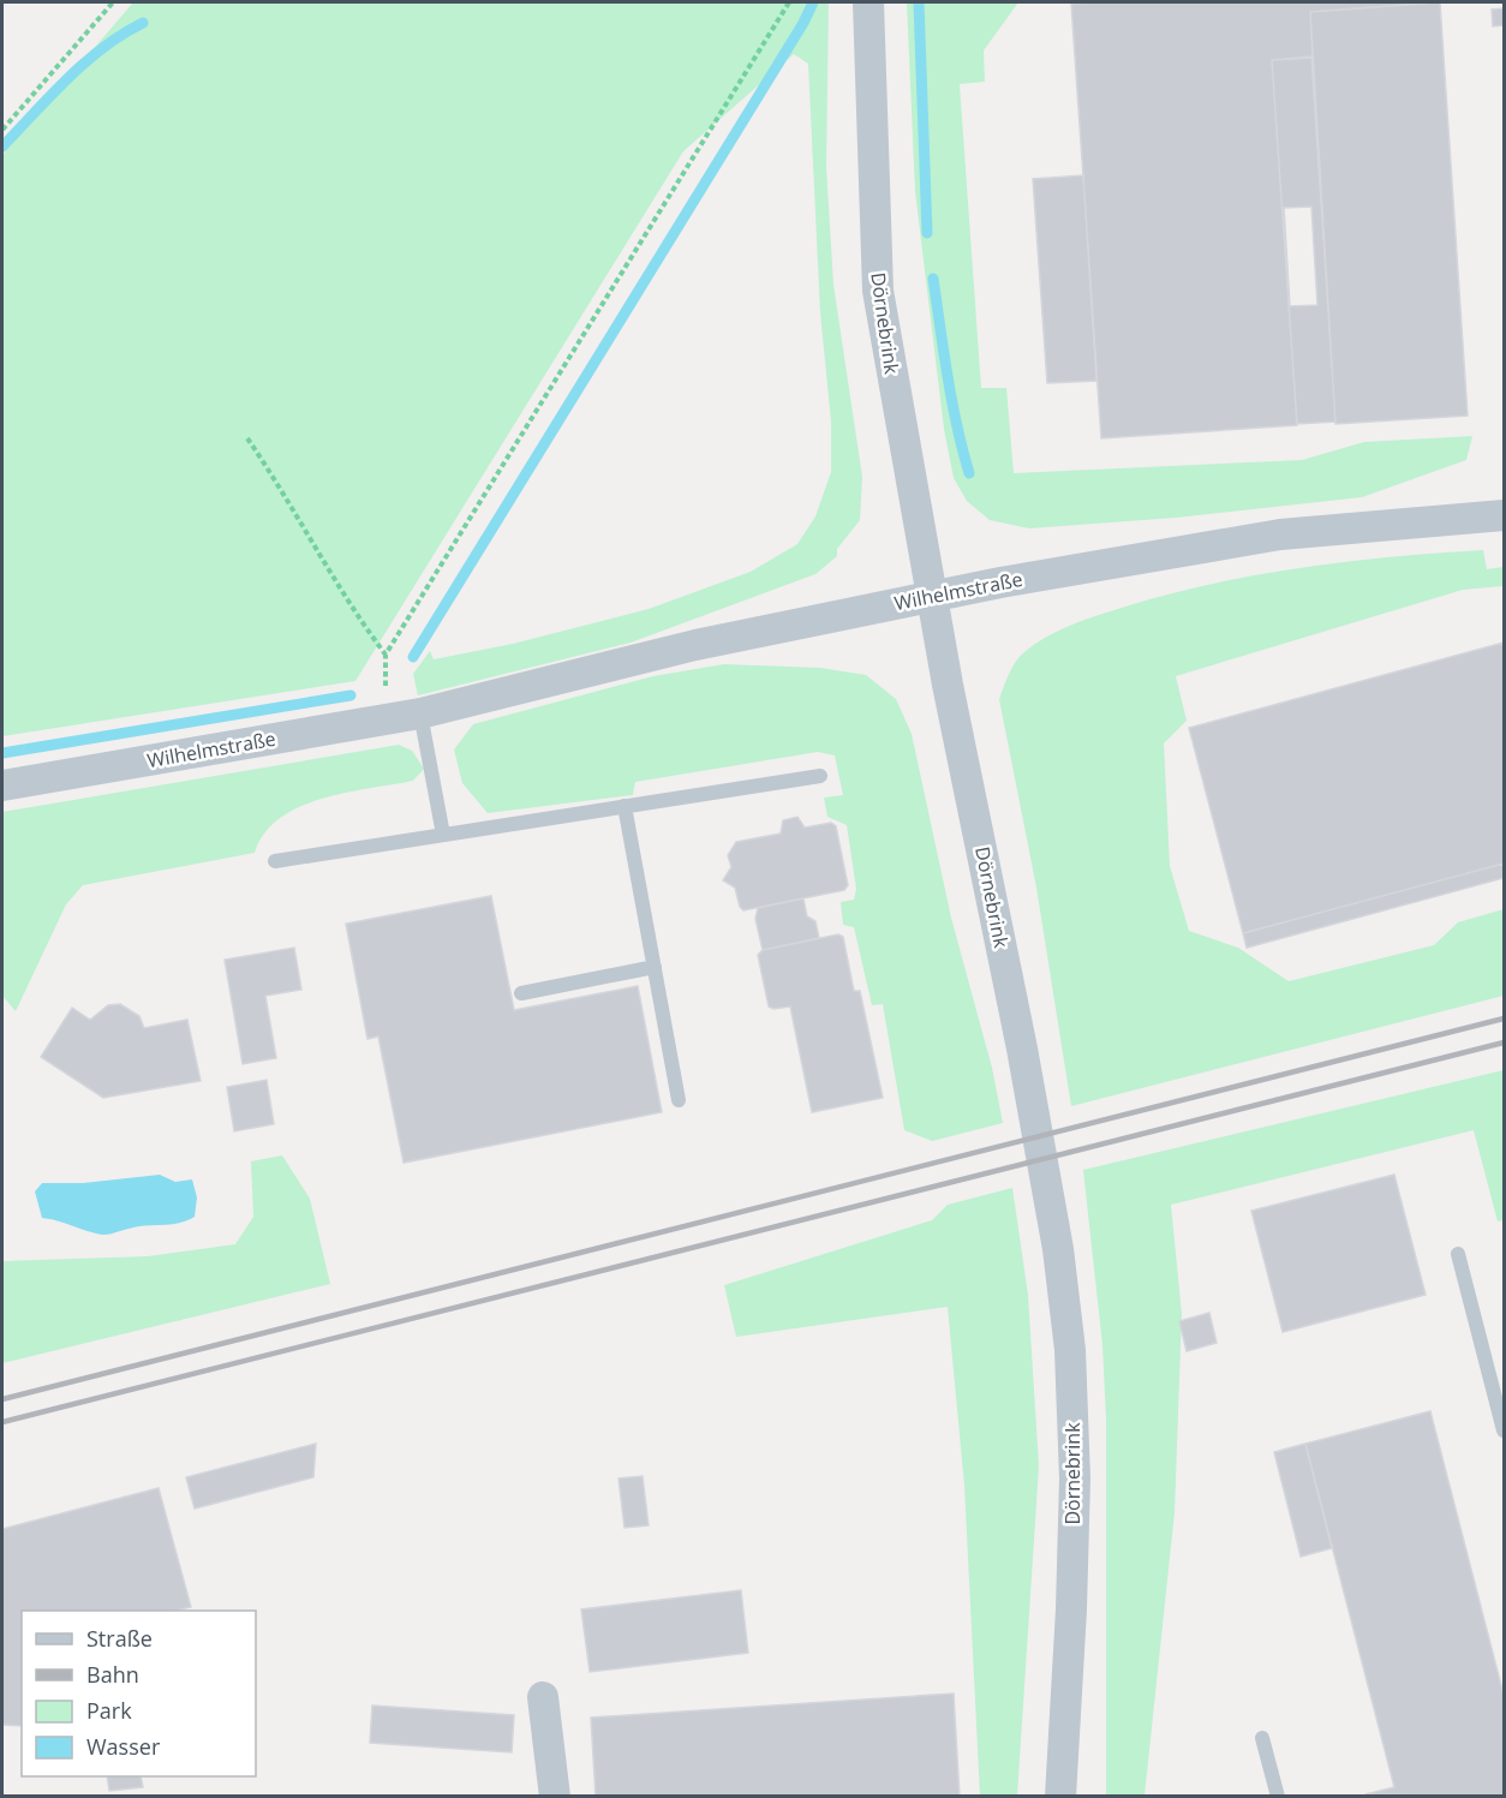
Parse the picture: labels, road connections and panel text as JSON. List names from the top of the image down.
{
  "streets": {
    "street": ["Dörnebrink", "Wilhelmstraße"]
  },
  "crossings": [
    ["Dörnebrink", "Wilhelmstraße"]
  ],
  "legend": [
    "Straße",
    "Bahn",
    "Park",
    "Wasser"
  ]
}
